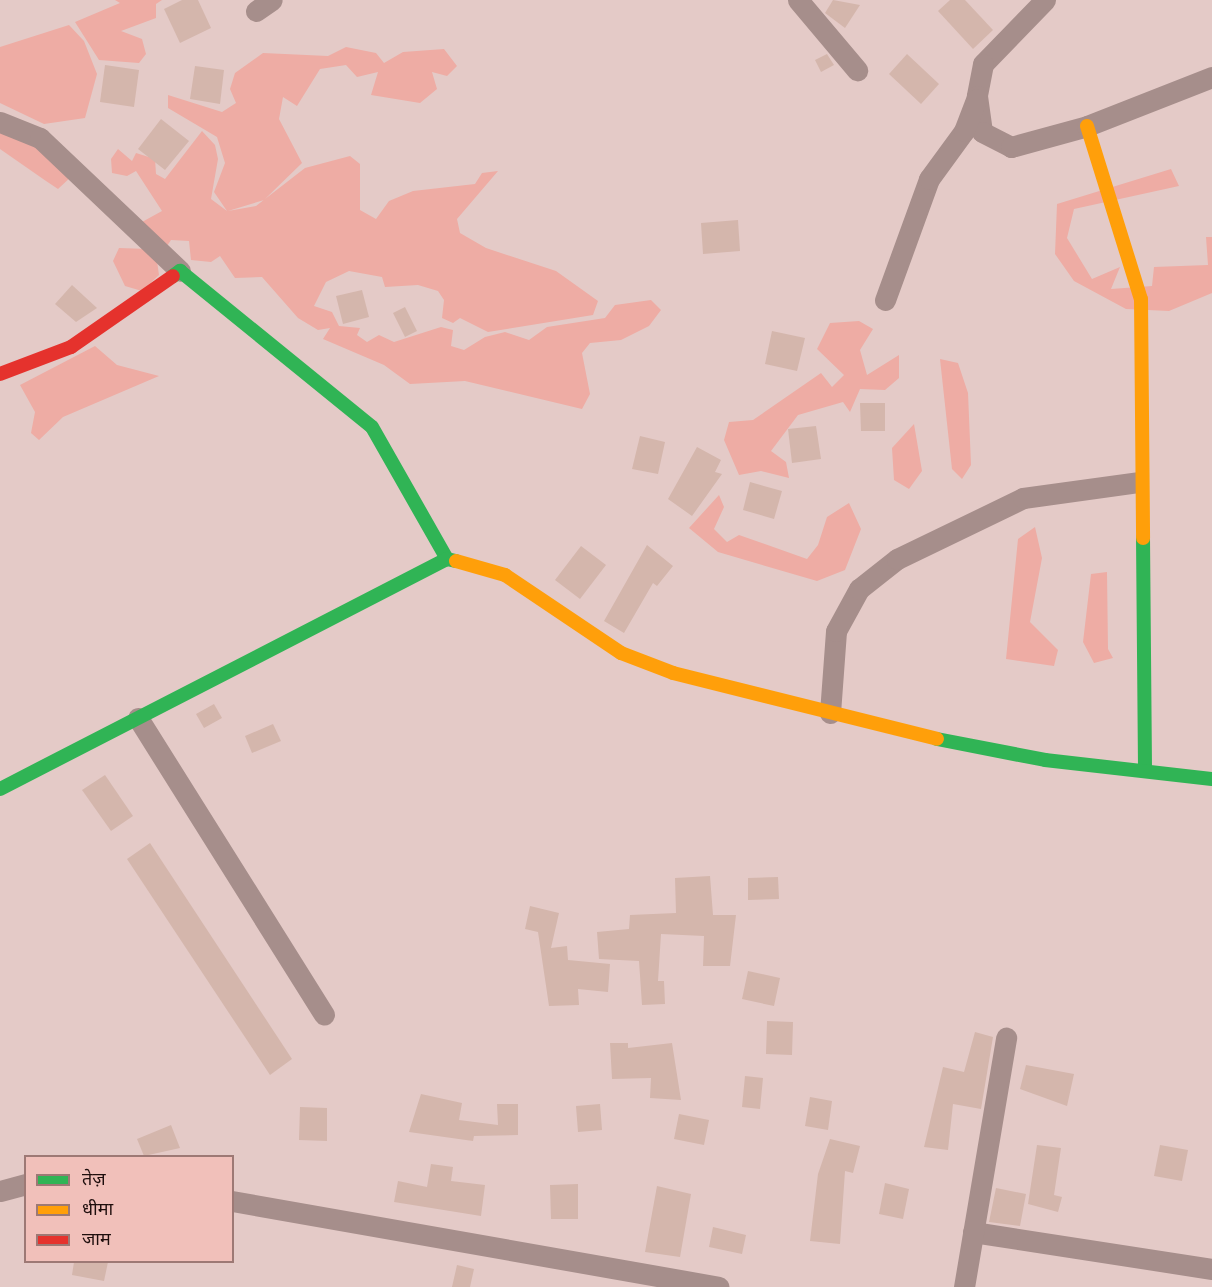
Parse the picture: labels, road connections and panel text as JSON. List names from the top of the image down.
{
  "legend": ["तेज़", "धीमा", "जाम"]
}
